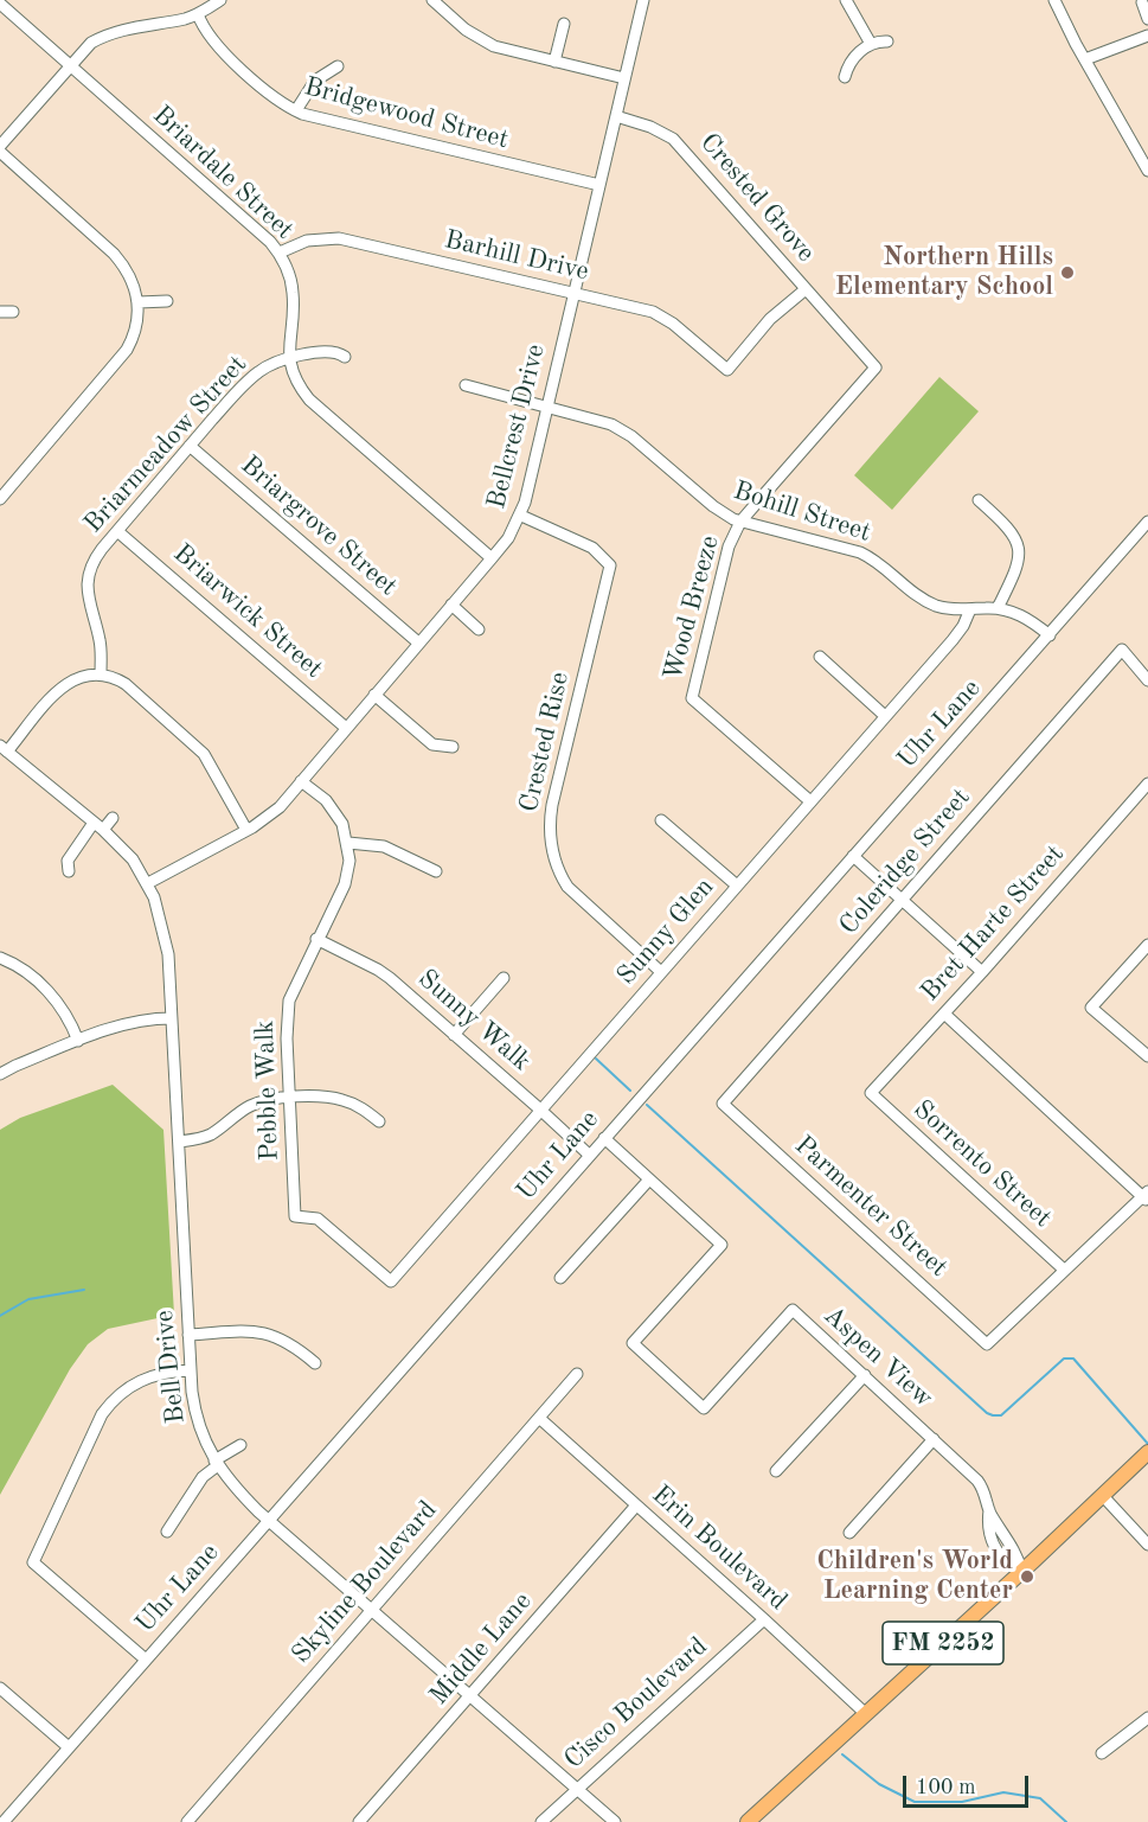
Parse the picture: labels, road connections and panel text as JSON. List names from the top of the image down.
{
  "streets": {
    "main road": ["FM 2252"],
    "street": [
      "Bridgewood Street",
      "Briardale Street",
      "Crested Grove",
      "Barhill Drive",
      "Bellcrest Drive",
      "Briarmeadow Street",
      "Bohill Street",
      "Briargrove Street",
      "Wood Breeze",
      "Briarwick Street",
      "Uhr Lane",
      "Crested Rise",
      "Coleridge Street",
      "Bret Harte Street",
      "Sunny Glen",
      "Sunny Walk",
      "Pebble Walk",
      "Sorrento Street",
      "Parmenter Street",
      "Aspen View",
      "Bell Drive",
      "Erin Boulevard",
      "Skyline Boulevard",
      "Middle Lane",
      "Cisco Boulevard"
    ]
  },
  "crossings": [
    ["Bridgewood Street", "Bellcrest Drive"],
    ["Briardale Street", "Barhill Drive"],
    ["Briardale Street", "Bellcrest Drive"],
    ["Briardale Street", "Briarmeadow Street"],
    ["Crested Grove", "Barhill Drive"],
    ["Crested Grove", "Bellcrest Drive"],
    ["Crested Grove", "Wood Breeze"],
    ["Barhill Drive", "Bellcrest Drive"],
    ["Bellcrest Drive", "Bohill Street"],
    ["Bellcrest Drive", "Briargrove Street"],
    ["Bellcrest Drive", "Briarwick Street"],
    ["Bellcrest Drive", "Crested Rise"],
    ["Bellcrest Drive", "Pebble Walk"],
    ["Bellcrest Drive", "Bell Drive"],
    ["Briarmeadow Street", "Briargrove Street"],
    ["Briarmeadow Street", "Briarwick Street"],
    ["Bohill Street", "Wood Breeze"],
    ["Bohill Street", "Uhr Lane"],
    ["Bohill Street", "Sunny Glen"],
    ["Wood Breeze", "Sunny Glen"],
    ["Uhr Lane", "Sunny Walk"],
    ["Uhr Lane", "Aspen View"],
    ["Uhr Lane", "Bell Drive"],
    ["Crested Rise", "Sunny Glen"],
    ["Coleridge Street", "Parmenter Street"],
    ["Bret Harte Street", "Sorrento Street"],
    ["Sunny Glen", "Sunny Walk"],
    ["Sunny Glen", "Pebble Walk"],
    ["Sunny Walk", "Pebble Walk"],
    ["Sorrento Street", "Parmenter Street"],
    ["Aspen View", "FM 2252"],
    ["Bell Drive", "Skyline Boulevard"],
    ["Bell Drive", "Middle Lane"],
    ["Bell Drive", "Cisco Boulevard"],
    ["Erin Boulevard", "Skyline Boulevard"],
    ["Erin Boulevard", "FM 2252"],
    ["Erin Boulevard", "Middle Lane"],
    ["Erin Boulevard", "Cisco Boulevard"]
  ],
  "places": ["Northern Hills Elementary School", "Children's World Learning Center"],
  "scale_bar": "100 m"
}
